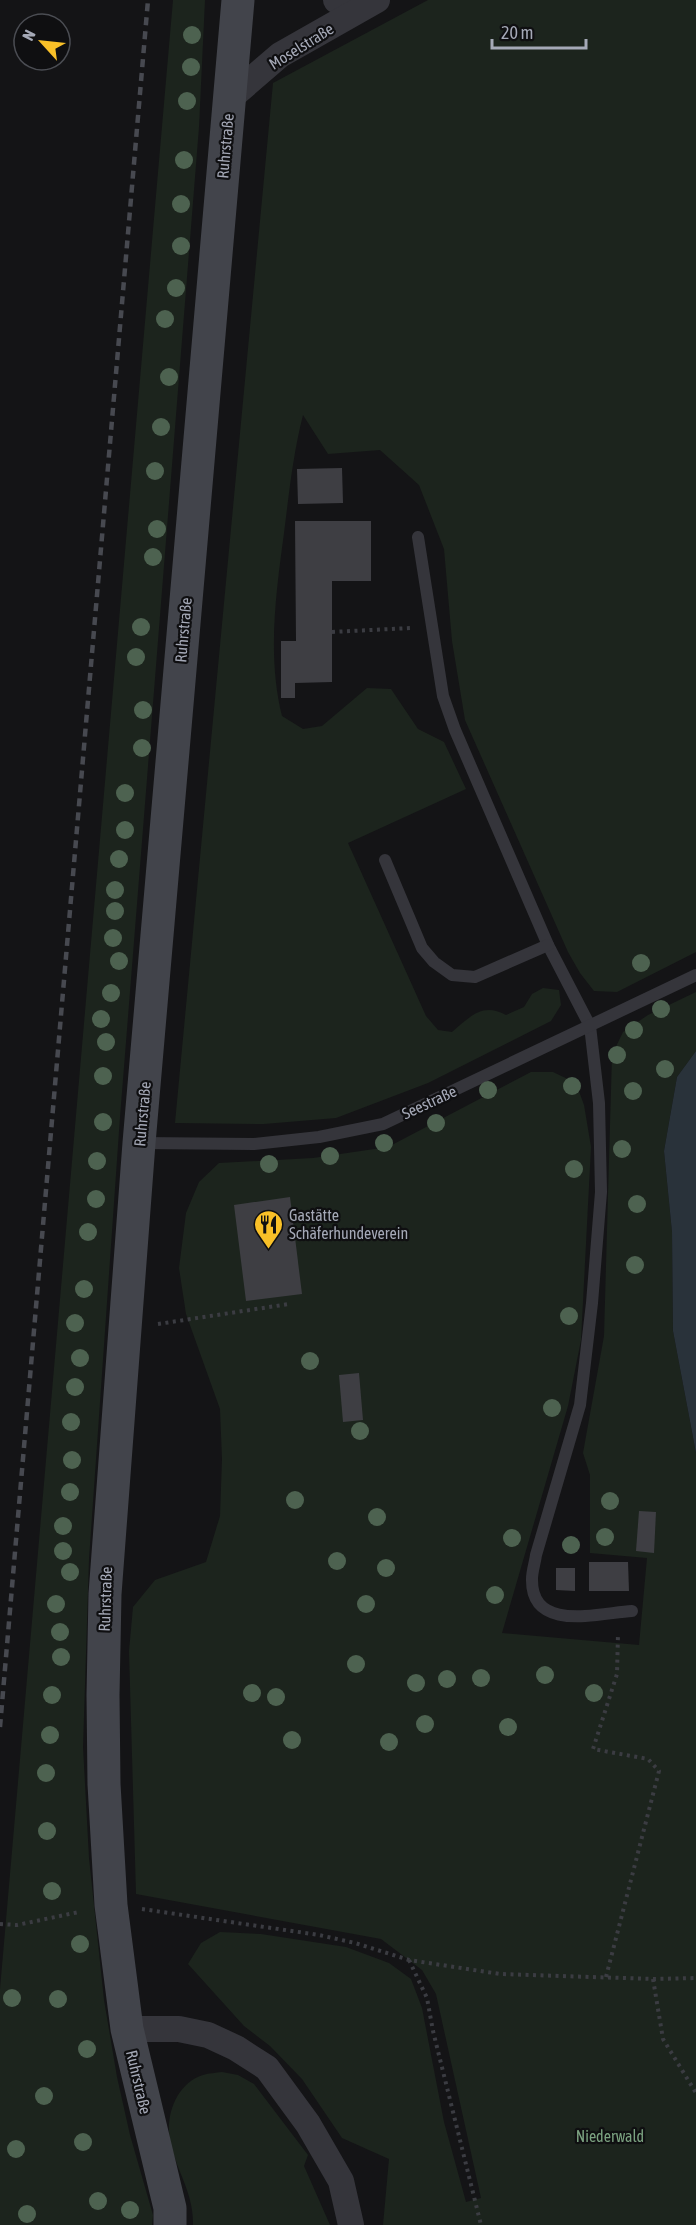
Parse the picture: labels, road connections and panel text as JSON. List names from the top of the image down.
{
  "streets": {
    "street": ["Moselstraße", "Ruhrstraße"],
    "lane": ["Seestraße"]
  },
  "crossings": [
    ["Moselstraße", "Ruhrstraße"],
    ["Ruhrstraße", "Seestraße"]
  ],
  "parks": ["Niederwald"],
  "places": {
    "restaurant": ["Gastätte Schäferhundeverein"]
  },
  "scale_bar": "20 m",
  "north": "top left"
}
